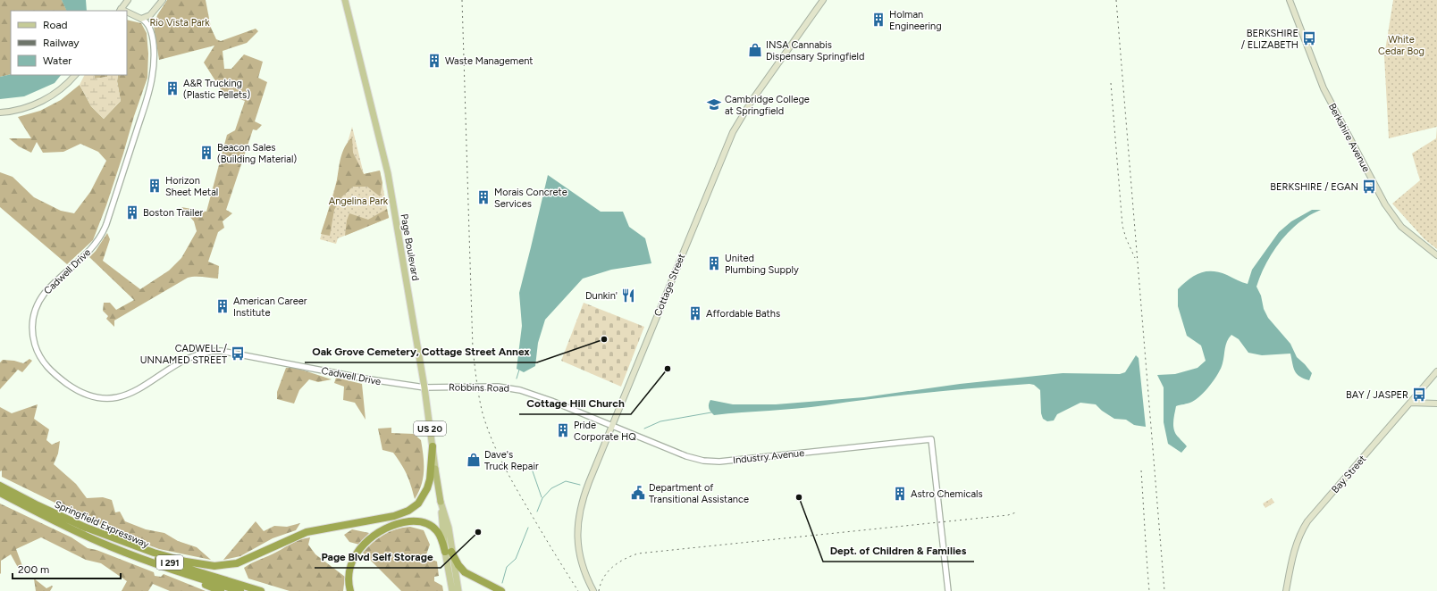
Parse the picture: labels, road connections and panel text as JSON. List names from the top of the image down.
{
  "streets": {
    "highway": [
      "Page Boulevard",
      "US 20",
      "Springfield Expressway",
      "I 291"
    ],
    "main road": ["Berkshire Avenue", "Cottage Street", "Bay Street"],
    "street": ["Cadwell Drive", "Robbins Road", "Industry Avenue"]
  },
  "crossings": [
    ["Page Boulevard", "Cadwell Drive"],
    ["Page Boulevard", "Robbins Road"],
    ["Page Boulevard", "US 20"],
    ["Cadwell Drive", "Robbins Road"],
    ["Cottage Street", "Robbins Road"],
    ["Cottage Street", "Industry Avenue"],
    ["Robbins Road", "Industry Avenue"]
  ],
  "parks": ["Rio Vista Park", "White Cedar Bog", "Angelina Park"],
  "places": {
    "building": [
      "Holman Engineering",
      "Waste Management",
      "A&R Trucking (Plastic Pellets)",
      "Beacon Sales (Building Material)",
      "Horizon Sheet Metal",
      "Morais Concrete Services",
      "Boston Trailer",
      "United Plumbing Supply",
      "American Career Institute",
      "Affordable Baths",
      "Pride Corporate HQ",
      "Astro Chemicals"
    ],
    "bus stop": [
      "BERKSHIRE / ELIZABETH",
      "BERKSHIRE / EGAN",
      "CADWELL / UNNAMED STREET",
      "BAY / JASPER"
    ],
    "shop": ["INSA Cannabis Dispensary Springfield", "Dave's Truck Repair"],
    "school or university": ["Cambridge College at Springfield"],
    "restaurant": ["Dunkin'"],
    "other": [
      "Oak Grove Cemetery, Cottage Street Annex",
      "Cottage Hill Church",
      "Dept. of Children & Families",
      "Page Blvd Self Storage"
    ],
    "public building": ["Department of Transitional Assistance"]
  },
  "legend": ["Road", "Railway", "Water"],
  "scale_bar": "200 m"
}
